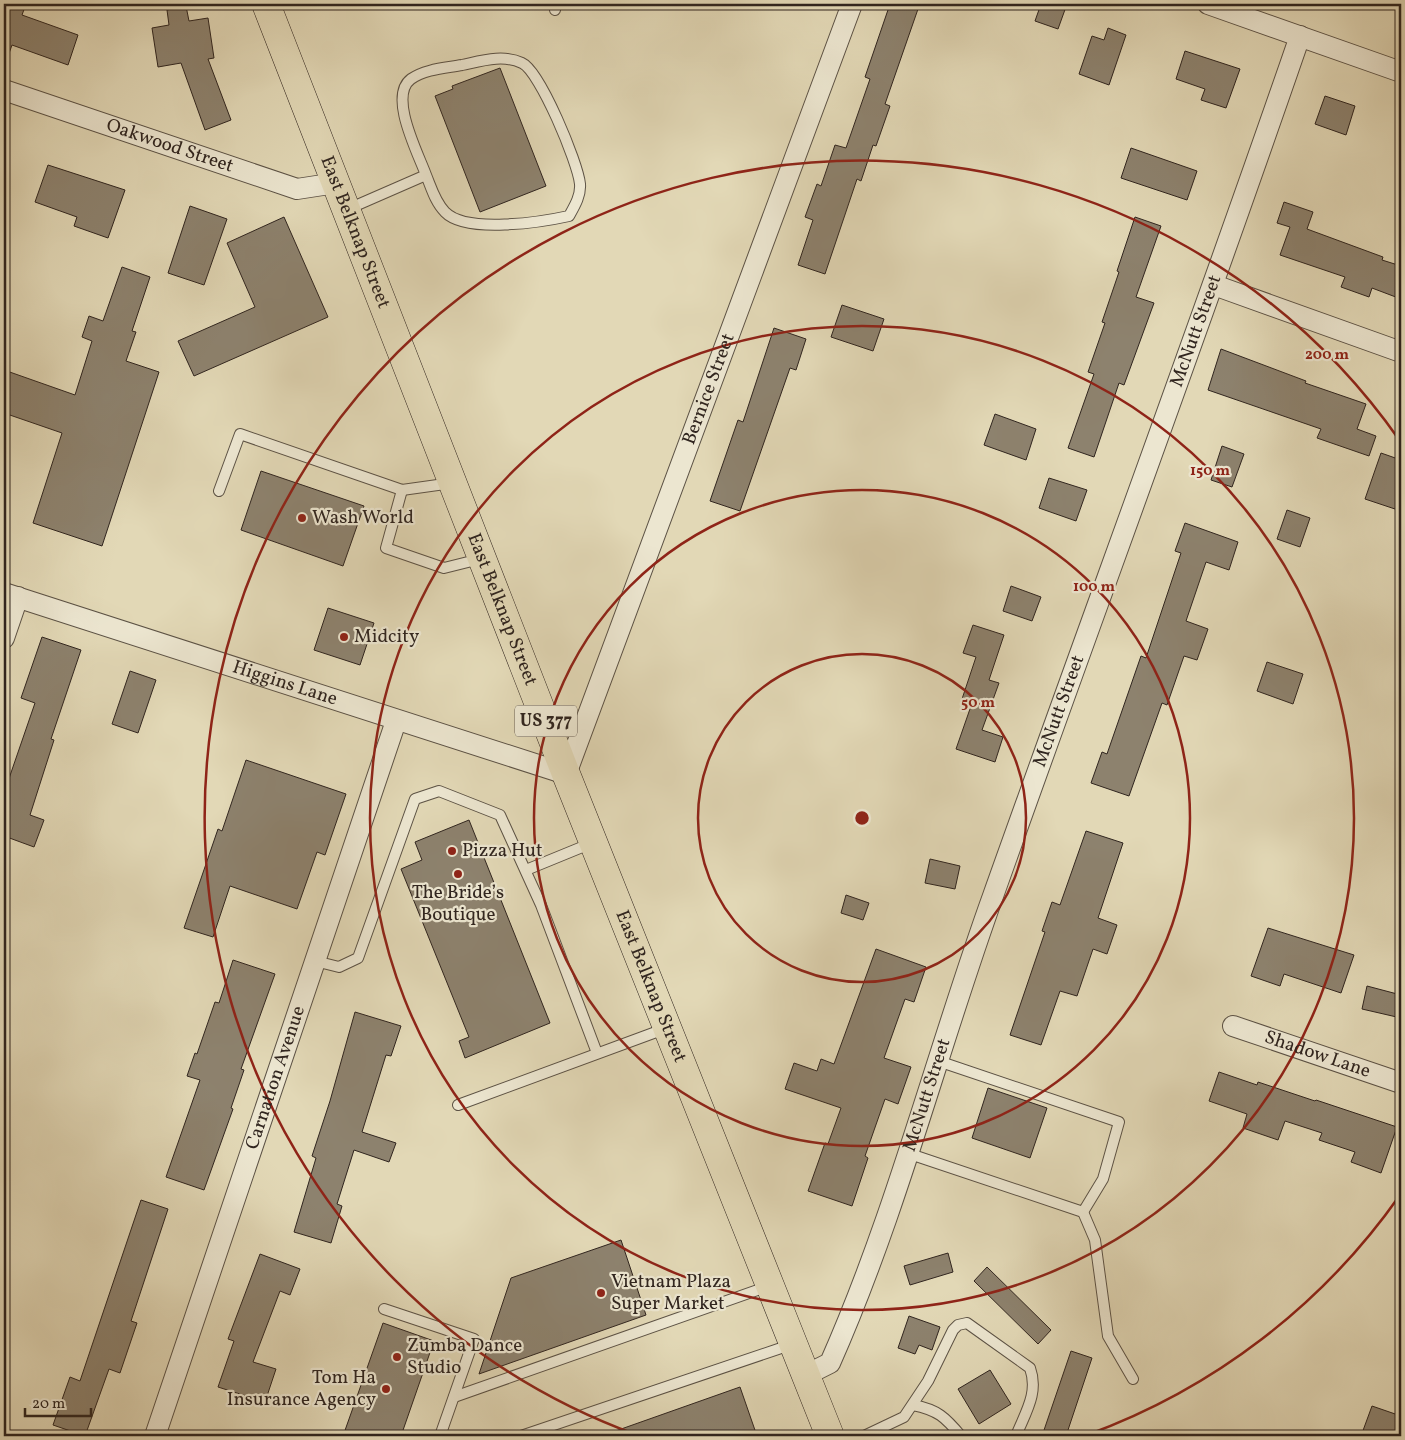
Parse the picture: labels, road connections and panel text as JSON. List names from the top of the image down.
{
  "streets": {
    "main road": ["East Belknap Street", "US 377"],
    "street": [
      "Oakwood Street",
      "McNutt Street",
      "Bernice Street",
      "Higgins Lane",
      "Shadow Lane",
      "Carnation Avenue"
    ]
  },
  "crossings": [
    ["Oakwood Street", "East Belknap Street"],
    ["East Belknap Street", "McNutt Street"],
    ["East Belknap Street", "Bernice Street"],
    ["East Belknap Street", "Higgins Lane"],
    ["Bernice Street", "Higgins Lane"],
    ["Higgins Lane", "Carnation Avenue"]
  ],
  "places": [
    "Wash World",
    "Midcity",
    "Pizza Hut",
    "The Bride’s Boutique",
    "Vietnam Plaza Super Market",
    "Zumba Dance Studio",
    "Tom Ha Insurance Agency"
  ],
  "scale_bar": "20 m",
  "rings": [
    "200 m",
    "150 m",
    "100 m",
    "50 m"
  ]
}
